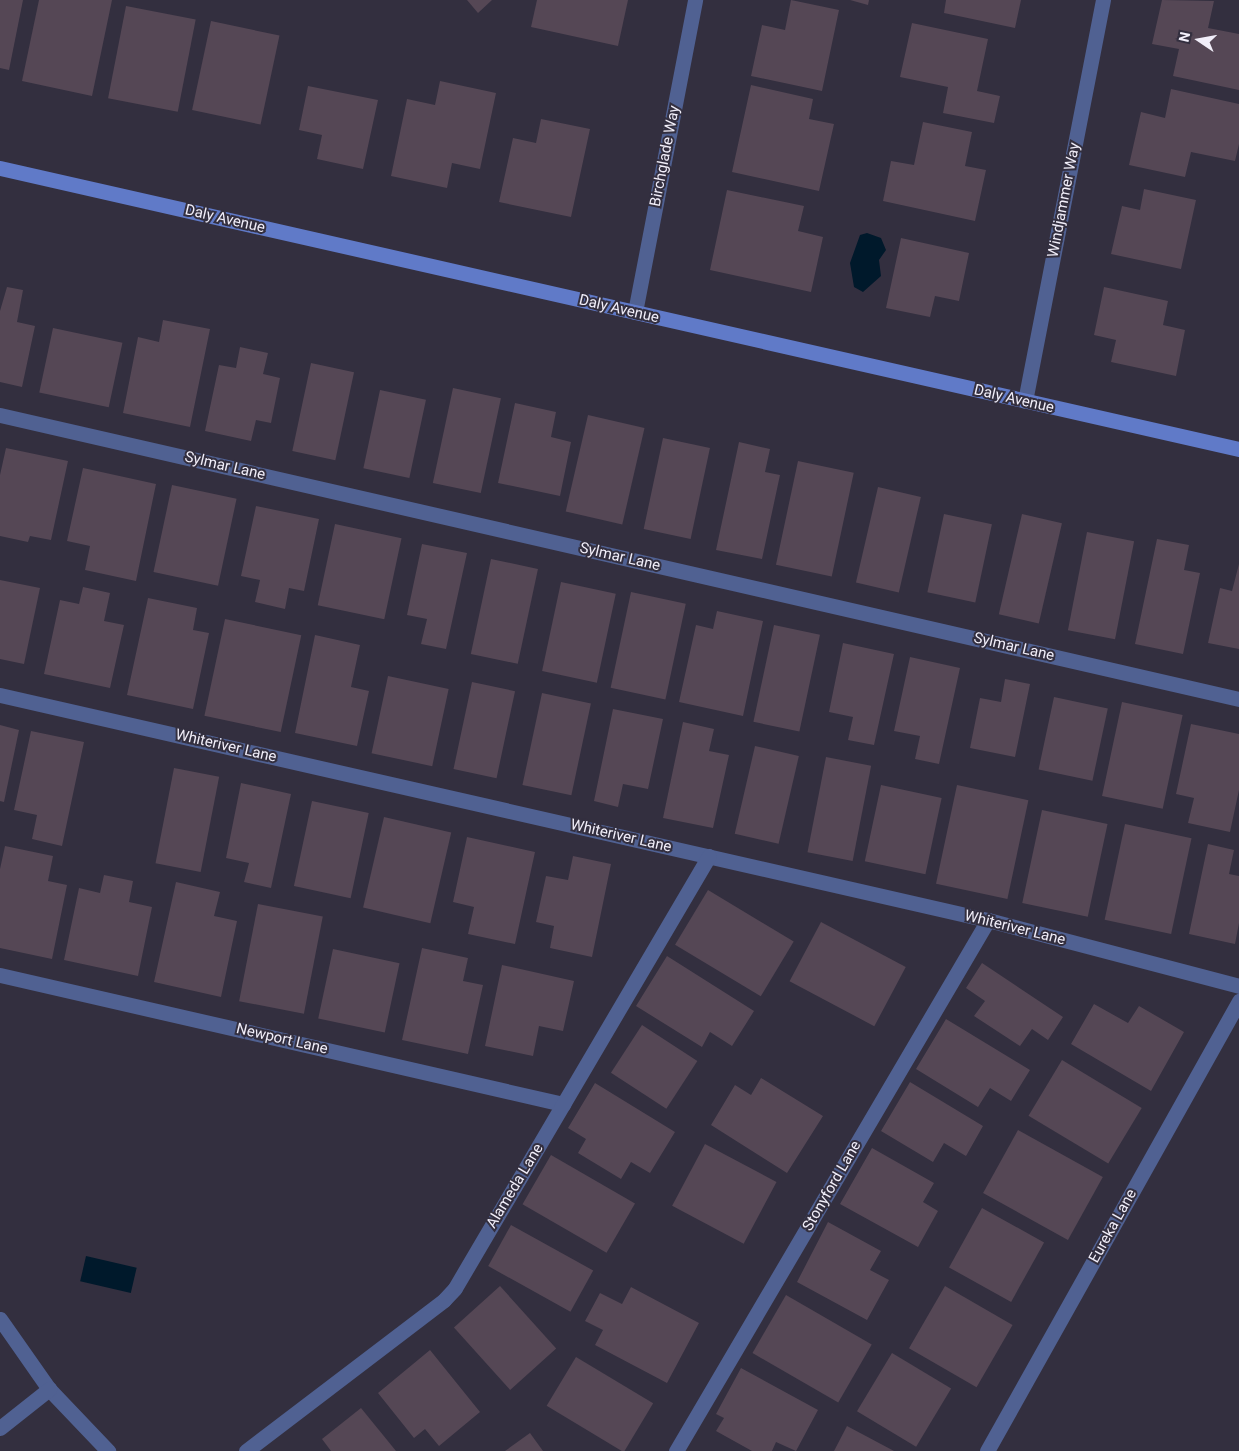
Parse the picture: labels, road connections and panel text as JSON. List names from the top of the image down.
{
  "streets": {
    "street": [
      "Birchglade Way",
      "Windjammer Way",
      "Daly Avenue",
      "Sylmar Lane",
      "Whiteriver Lane",
      "Newport Lane",
      "Alameda Lane",
      "Stonyford Lane",
      "Eureka Lane"
    ]
  },
  "crossings": [
    ["Birchglade Way", "Daly Avenue"],
    ["Windjammer Way", "Daly Avenue"],
    ["Whiteriver Lane", "Alameda Lane"],
    ["Whiteriver Lane", "Stonyford Lane"],
    ["Newport Lane", "Alameda Lane"]
  ],
  "north": "left"
}
